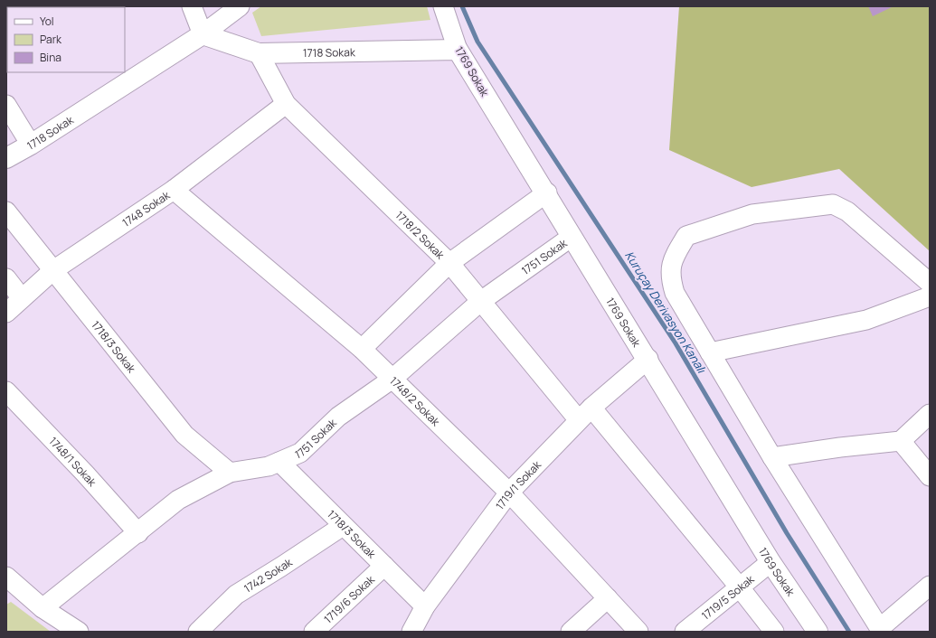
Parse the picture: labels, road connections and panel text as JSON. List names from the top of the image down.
{
  "streets": {
    "main road": ["1718 Sokak", "1769 Sokak"],
    "street": [
      "1748 Sokak",
      "1718/2 Sokak",
      "1751 Sokak",
      "1718/3 Sokak",
      "1748/2 Sokak",
      "1748/1 Sokak",
      "1719/1 Sokak",
      "1742 Sokak",
      "1719/5 Sokak",
      "1719/6 Sokak"
    ]
  },
  "crossings": [
    ["1718 Sokak", "1769 Sokak"],
    ["1718 Sokak", "1718/2 Sokak"],
    ["1769 Sokak", "1751 Sokak"],
    ["1769 Sokak", "1719/1 Sokak"],
    ["1769 Sokak", "1719/5 Sokak"],
    ["1748 Sokak", "1718/2 Sokak"],
    ["1748 Sokak", "1718/3 Sokak"],
    ["1748 Sokak", "1748/2 Sokak"],
    ["1718/2 Sokak", "1751 Sokak"],
    ["1718/2 Sokak", "1719/1 Sokak"],
    ["1718/2 Sokak", "1719/5 Sokak"],
    ["1751 Sokak", "1718/3 Sokak"],
    ["1751 Sokak", "1748/2 Sokak"],
    ["1751 Sokak", "1748/1 Sokak"],
    ["1718/3 Sokak", "1719/1 Sokak"],
    ["1718/3 Sokak", "1742 Sokak"],
    ["1718/3 Sokak", "1719/6 Sokak"],
    ["1748/2 Sokak", "1719/1 Sokak"]
  ],
  "water": ["Kuruçay Derivasyon Kanalı"],
  "legend": ["Yol", "Park", "Bina"]
}
